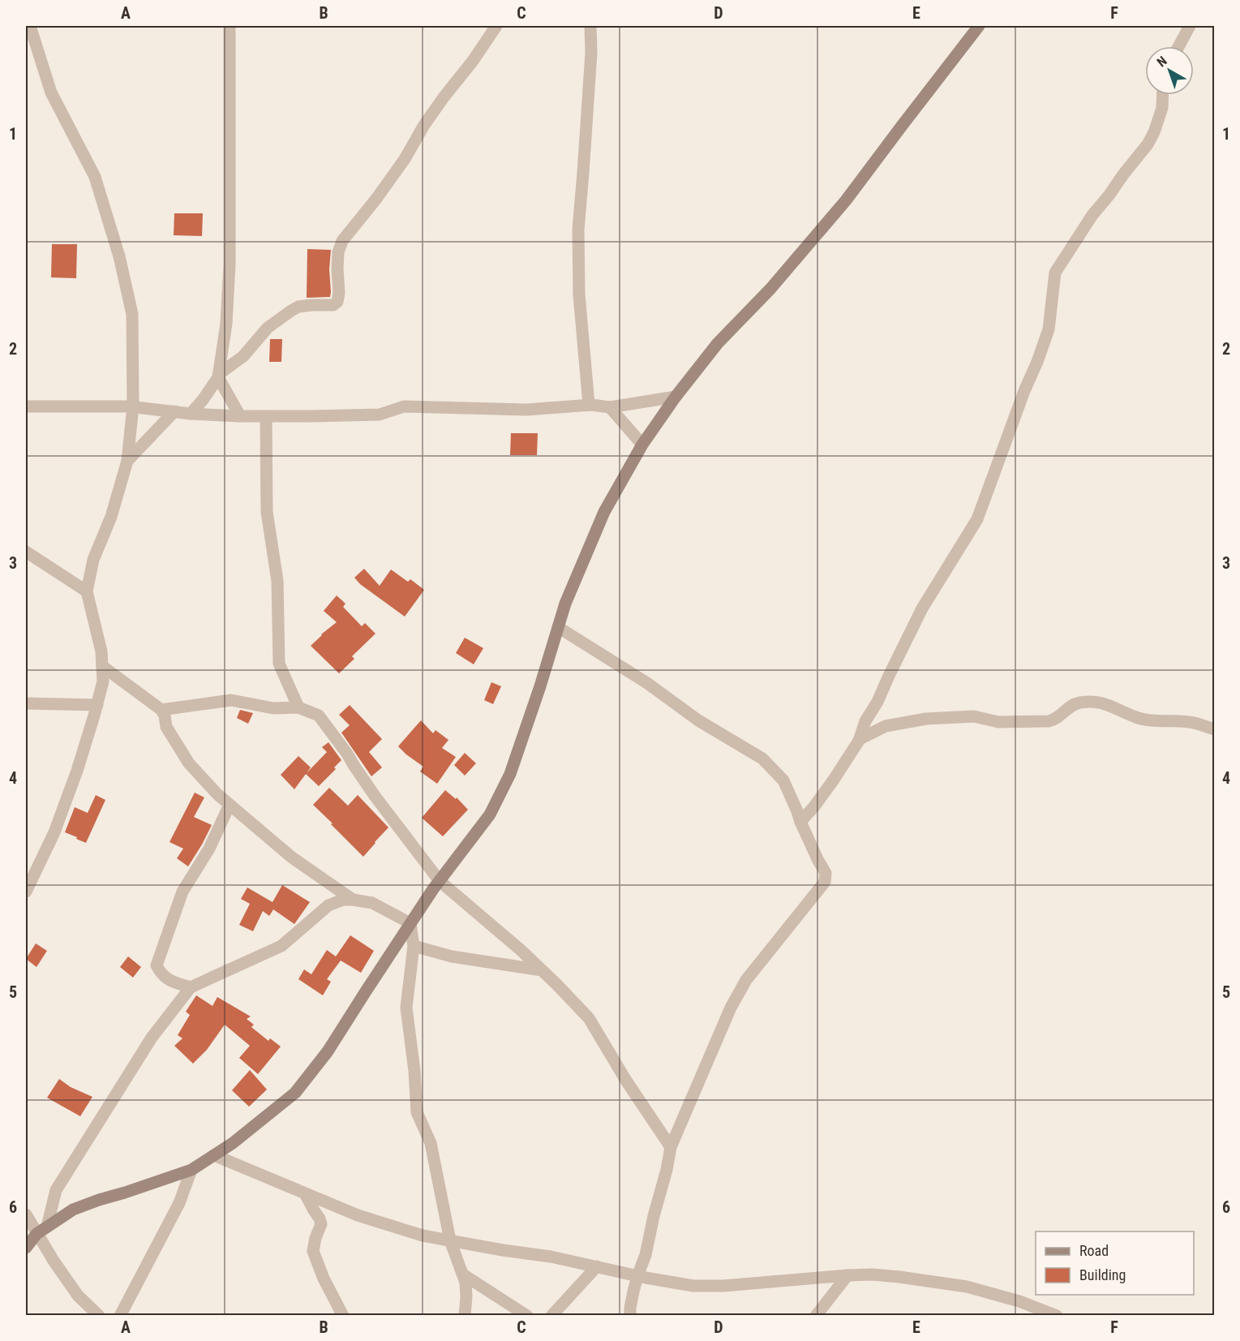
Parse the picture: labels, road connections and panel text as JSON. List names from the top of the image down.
{
  "legend": ["Road", "Building"],
  "north": "top left",
  "grid": {
    "columns": [
      "A",
      "B",
      "C",
      "D",
      "E",
      "F"
    ],
    "rows": [
      "1",
      "2",
      "3",
      "4",
      "5",
      "6"
    ]
  }
}
